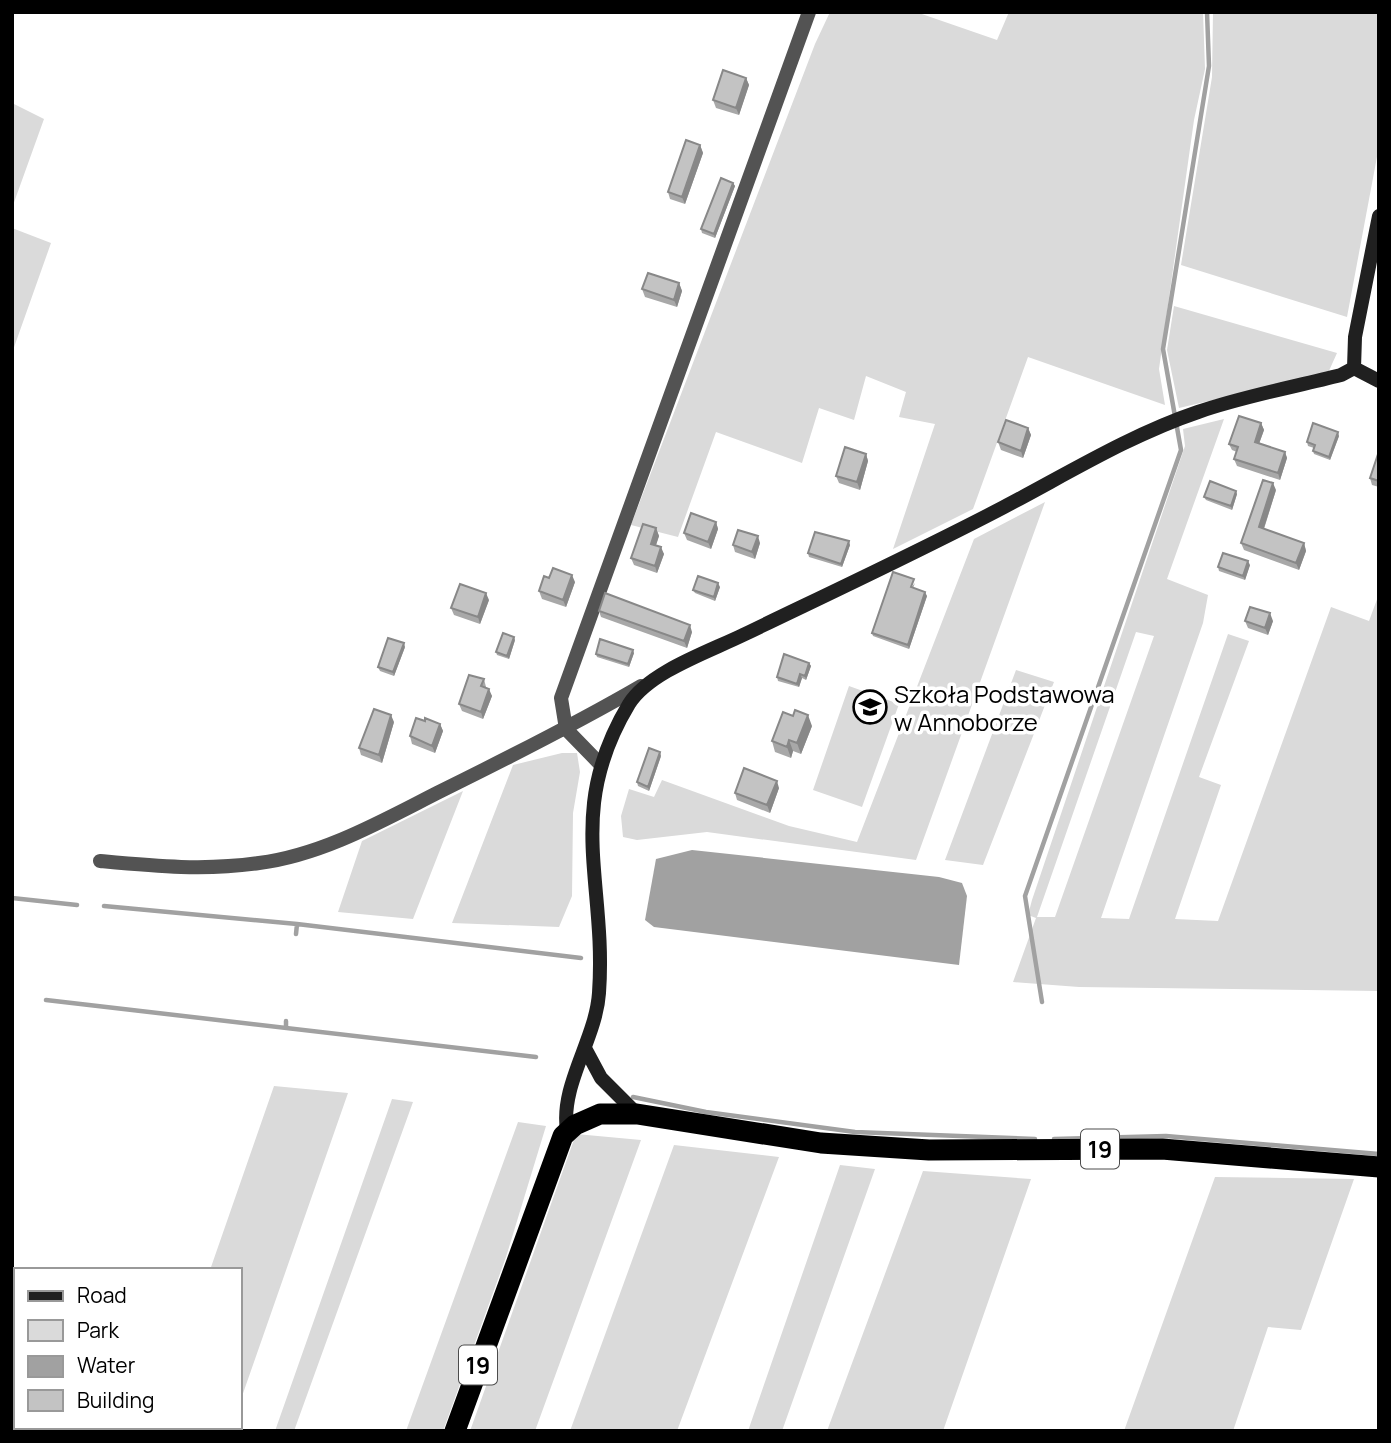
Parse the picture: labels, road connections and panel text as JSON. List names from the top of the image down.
{
  "streets": {
    "highway": ["19"]
  },
  "places": {
    "school or university": ["Szkoła Podstawowa w Annoborze"]
  },
  "legend": [
    "Road",
    "Park",
    "Water",
    "Building"
  ]
}
